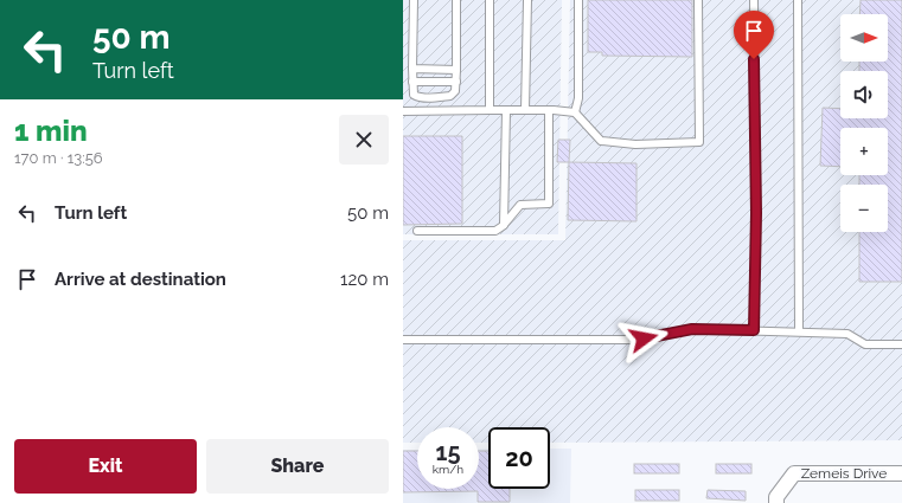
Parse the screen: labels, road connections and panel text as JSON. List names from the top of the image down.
{
  "streets": {
    "street": ["Zemeis Drive"]
  },
  "north": "right",
  "page": {
    "turn": ["50 m", "Turn left"],
    "map_buttons": ["+", "−"],
    "heading": ["1 min", "170 m · 13:56"],
    "list": [
      {
        "name": "Turn left",
        "value": "50 m"
      },
      {
        "name": "Arrive at destination",
        "value": "120 m"
      }
    ],
    "speed": "15 km/h",
    "limit": "20",
    "buttons": ["Exit", "Share"]
  }
}
